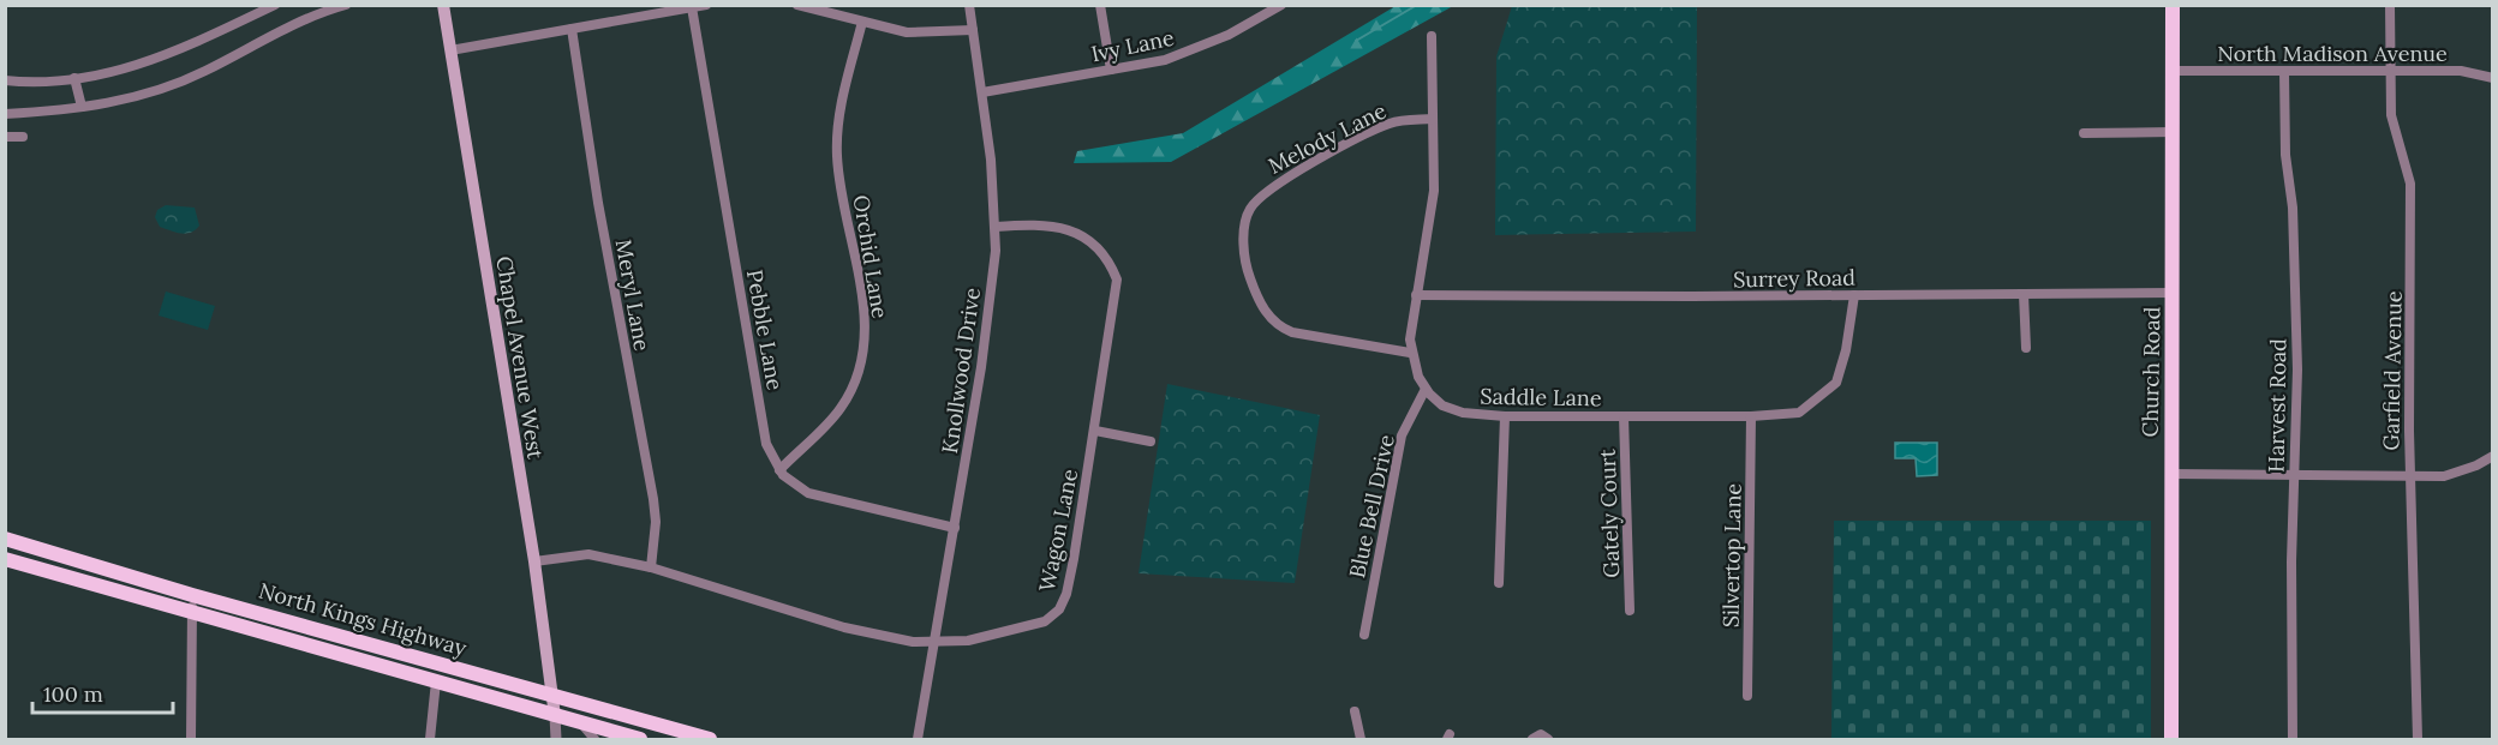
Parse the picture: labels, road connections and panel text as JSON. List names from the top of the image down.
{
  "streets": {
    "main road": ["Chapel Avenue West", "Church Road", "North Kings Highway"],
    "street": [
      "Ivy Lane",
      "North Madison Avenue",
      "Melody Lane",
      "Orchid Lane",
      "Surrey Road",
      "Meryl Lane",
      "Pebble Lane",
      "Knollwood Drive",
      "Garfield Avenue",
      "Saddle Lane",
      "Harvest Road",
      "Blue Bell Drive",
      "Gately Court",
      "Wagon Lane",
      "Silvertop Lane"
    ]
  },
  "crossings": [
    ["Ivy Lane", "Knollwood Drive"],
    ["North Madison Avenue", "Garfield Avenue"],
    ["North Madison Avenue", "Church Road"],
    ["North Madison Avenue", "Harvest Road"],
    ["Orchid Lane", "Pebble Lane"],
    ["Surrey Road", "Church Road"],
    ["Surrey Road", "Saddle Lane"],
    ["Meryl Lane", "Wagon Lane"],
    ["Pebble Lane", "Knollwood Drive"],
    ["Chapel Avenue West", "Wagon Lane"],
    ["Chapel Avenue West", "North Kings Highway"],
    ["Knollwood Drive", "Wagon Lane"],
    ["Saddle Lane", "Blue Bell Drive"],
    ["Saddle Lane", "Gately Court"],
    ["Saddle Lane", "Silvertop Lane"]
  ],
  "scale_bar": "100 m"
}
